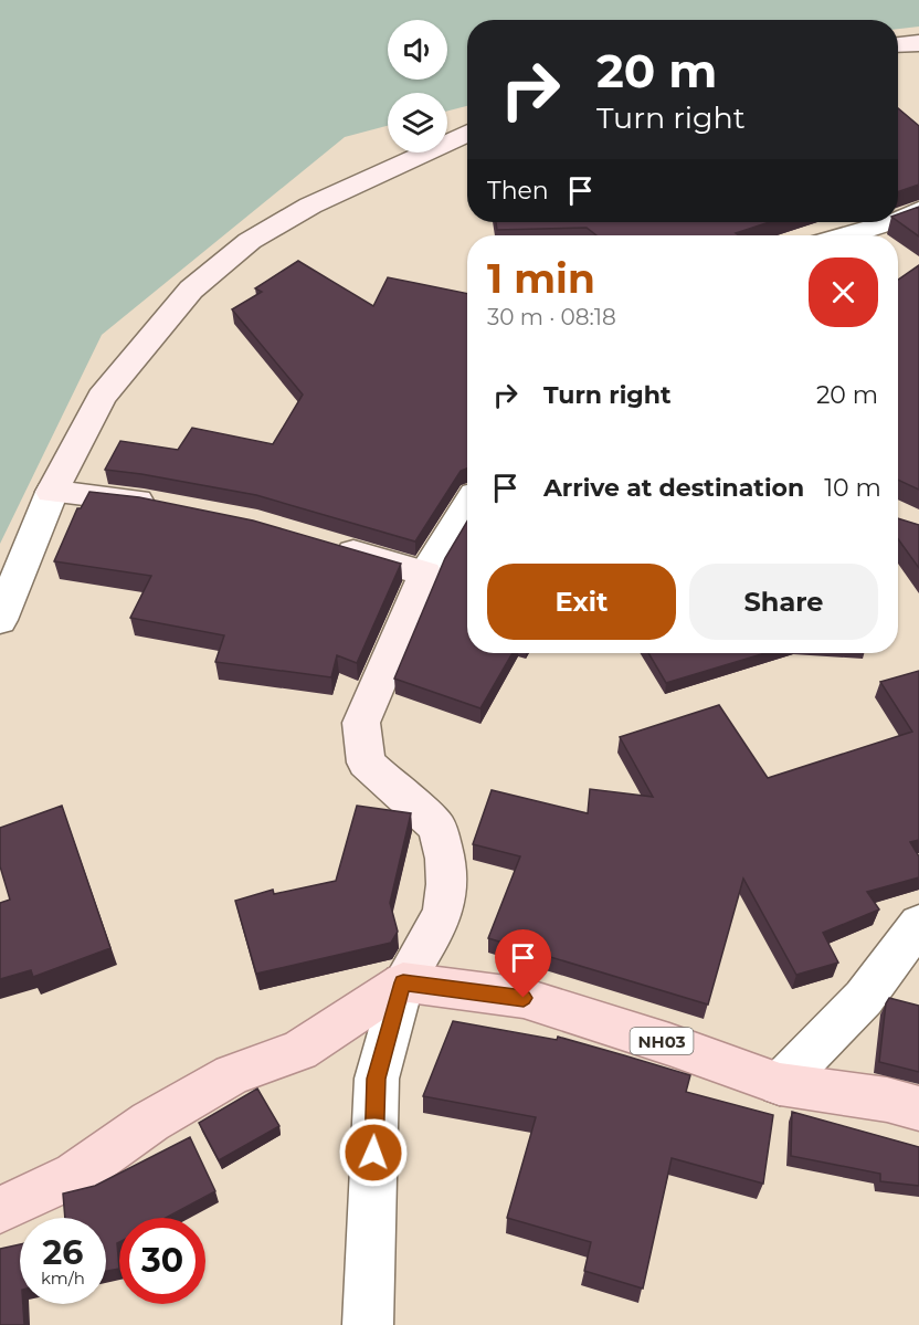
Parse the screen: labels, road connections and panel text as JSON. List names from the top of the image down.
{
  "streets": {
    "main road": ["NH03"]
  },
  "page": {
    "turn": ["20 m", "Turn right"],
    "then": "Then",
    "heading": ["1 min", "30 m · 08:18"],
    "list": [
      {
        "name": "Turn right",
        "value": "20 m"
      },
      {
        "name": "Arrive at destination",
        "value": "10 m"
      }
    ],
    "buttons": ["Exit", "Share"],
    "speed": "26 km/h",
    "limit": "30"
  }
}
